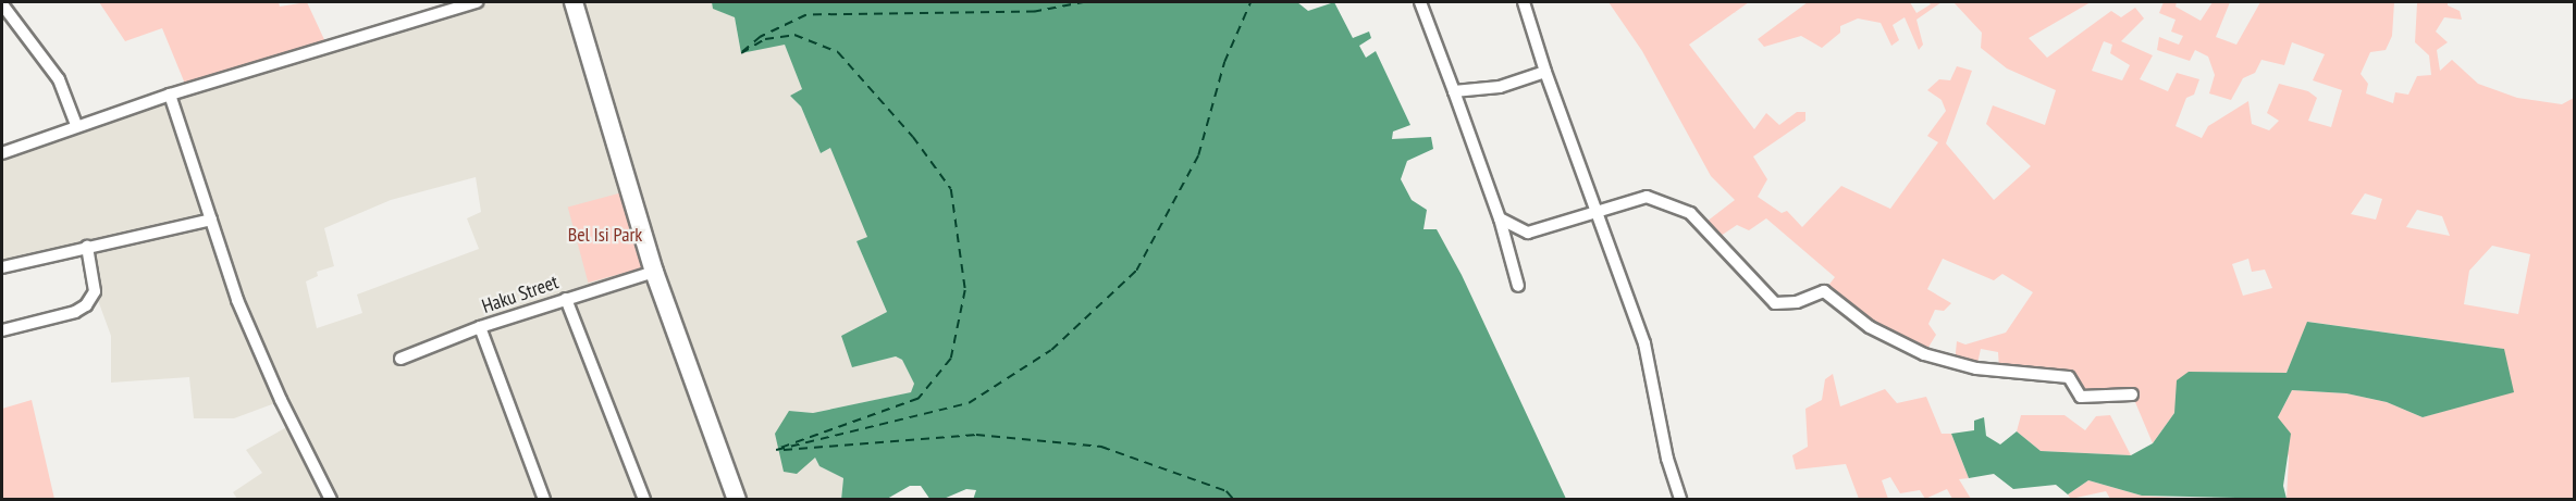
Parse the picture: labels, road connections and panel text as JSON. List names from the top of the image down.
{
  "streets": {
    "street": ["Haku Street"]
  },
  "parks": ["Bel Isi Park"]
}
